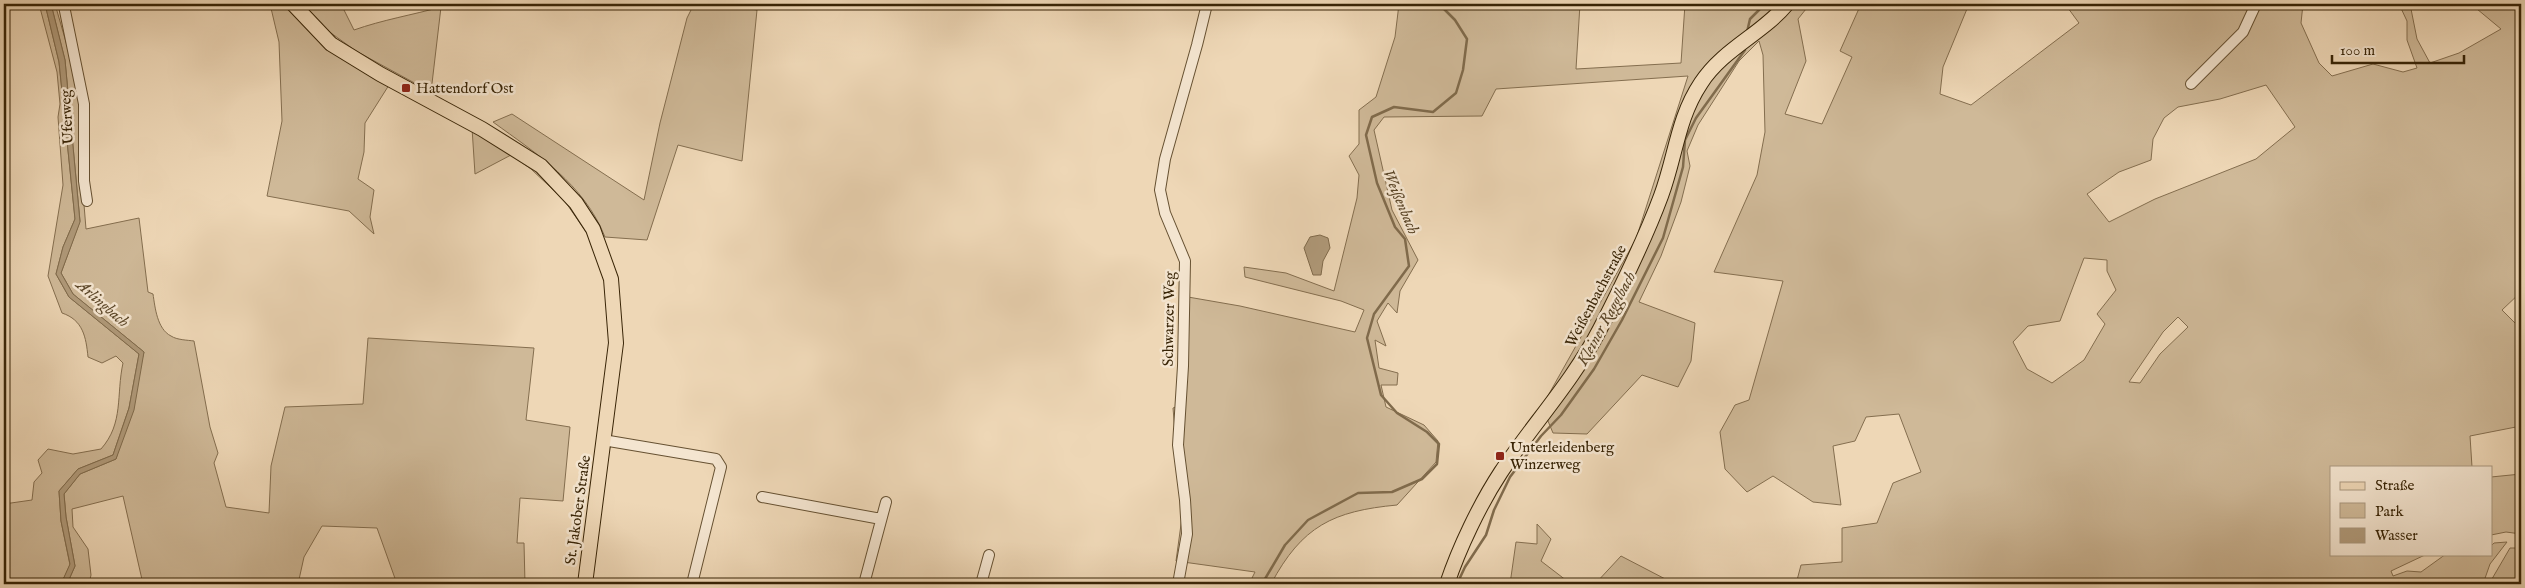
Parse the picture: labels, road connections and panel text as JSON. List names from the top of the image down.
{
  "streets": {
    "main road": ["Weißenbachstraße", "St. Jakober Straße"],
    "street": ["Uferweg", "Schwarzer Weg"]
  },
  "water": ["Weißenbach", "Arlingbach", "Kleiner Ragglbach"],
  "places": {
    "transit": ["Hattendorf Ost", "Unterleidenberg Winzerweg"]
  },
  "legend": ["Straße", "Park", "Wasser"],
  "scale_bar": "100 m"
}
